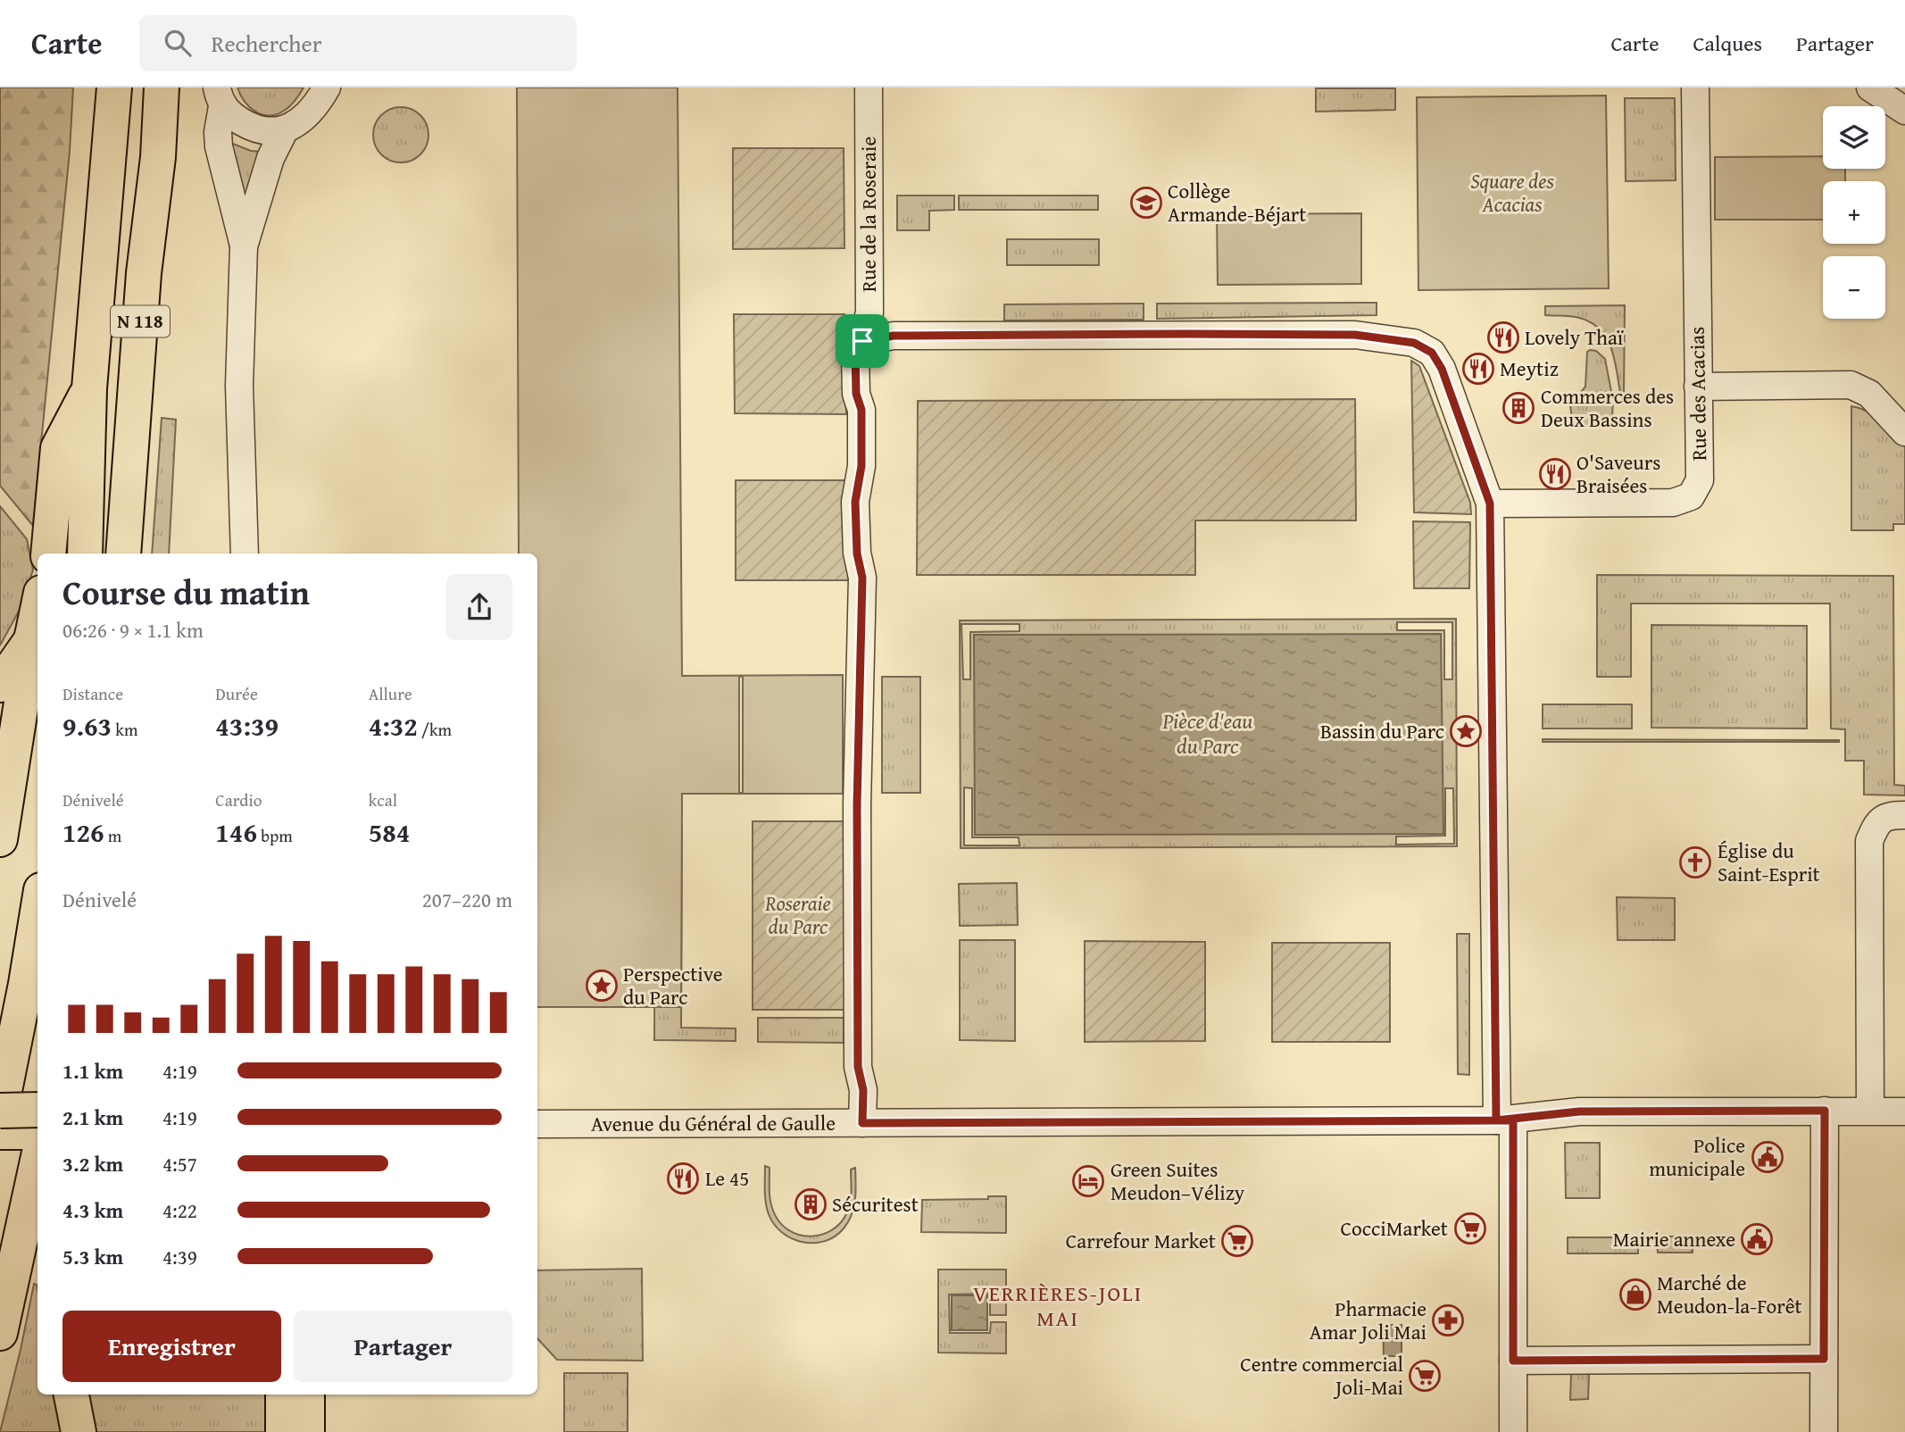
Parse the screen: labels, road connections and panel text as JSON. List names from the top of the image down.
{
  "streets": {
    "main road": ["N 118"],
    "street": ["Rue de la Roseraie", "Rue des Acacias", "Avenue du Général de Gaulle"]
  },
  "crossings": [
    ["Rue de la Roseraie", "Avenue du Général de Gaulle"]
  ],
  "districts": ["VERRIÈRES-JOLI MAI"],
  "water": ["Pièce d'eau du Parc"],
  "parks": ["Square des Acacias", "Roseraie du Parc"],
  "places": {
    "school or university": ["Collège Armande-Béjart"],
    "restaurant": [
      "Lovely Thaï",
      "Meytiz",
      "O'Saveurs Braisées",
      "Le 45"
    ],
    "building": ["Commerces des Deux Bassins", "Sécuritest"],
    "place": ["Bassin du Parc", "Perspective du Parc"],
    "church": ["Église du Saint-Esprit"],
    "public building": ["Police municipale", "Mairie annexe"],
    "hotel": ["Green Suites Meudon–Vélizy"],
    "supermarket": ["CocciMarket", "Carrefour Market", "Centre commercial Joli-Mai"],
    "shop": ["Marché de Meudon-la-Forêt"],
    "pharmacy": ["Pharmacie Amar Joli Mai"]
  },
  "page": {
    "header": "Carte",
    "search": "Rechercher",
    "nav": ["Carte", "Calques", "Partager"],
    "map_buttons": ["+", "−"],
    "heading": ["Course du matin", "06:26 · 9 × 1.1 km"],
    "stats": [
      ["Distance", "9.63 km"],
      ["Durée", "43:39"],
      ["Allure", "4:32 /km"],
      ["Dénivelé", "126 m"],
      ["Cardio", "146 bpm"],
      ["kcal", "584"]
    ],
    "chart": ["Dénivelé", "207–220 m"],
    "list": [
      {
        "name": "1.1 km",
        "note": "4:19"
      },
      {
        "name": "2.1 km",
        "note": "4:19"
      },
      {
        "name": "3.2 km",
        "note": "4:57"
      },
      {
        "name": "4.3 km",
        "note": "4:22"
      },
      {
        "name": "5.3 km",
        "note": "4:39"
      }
    ],
    "buttons": ["Enregistrer", "Partager"]
  }
}
